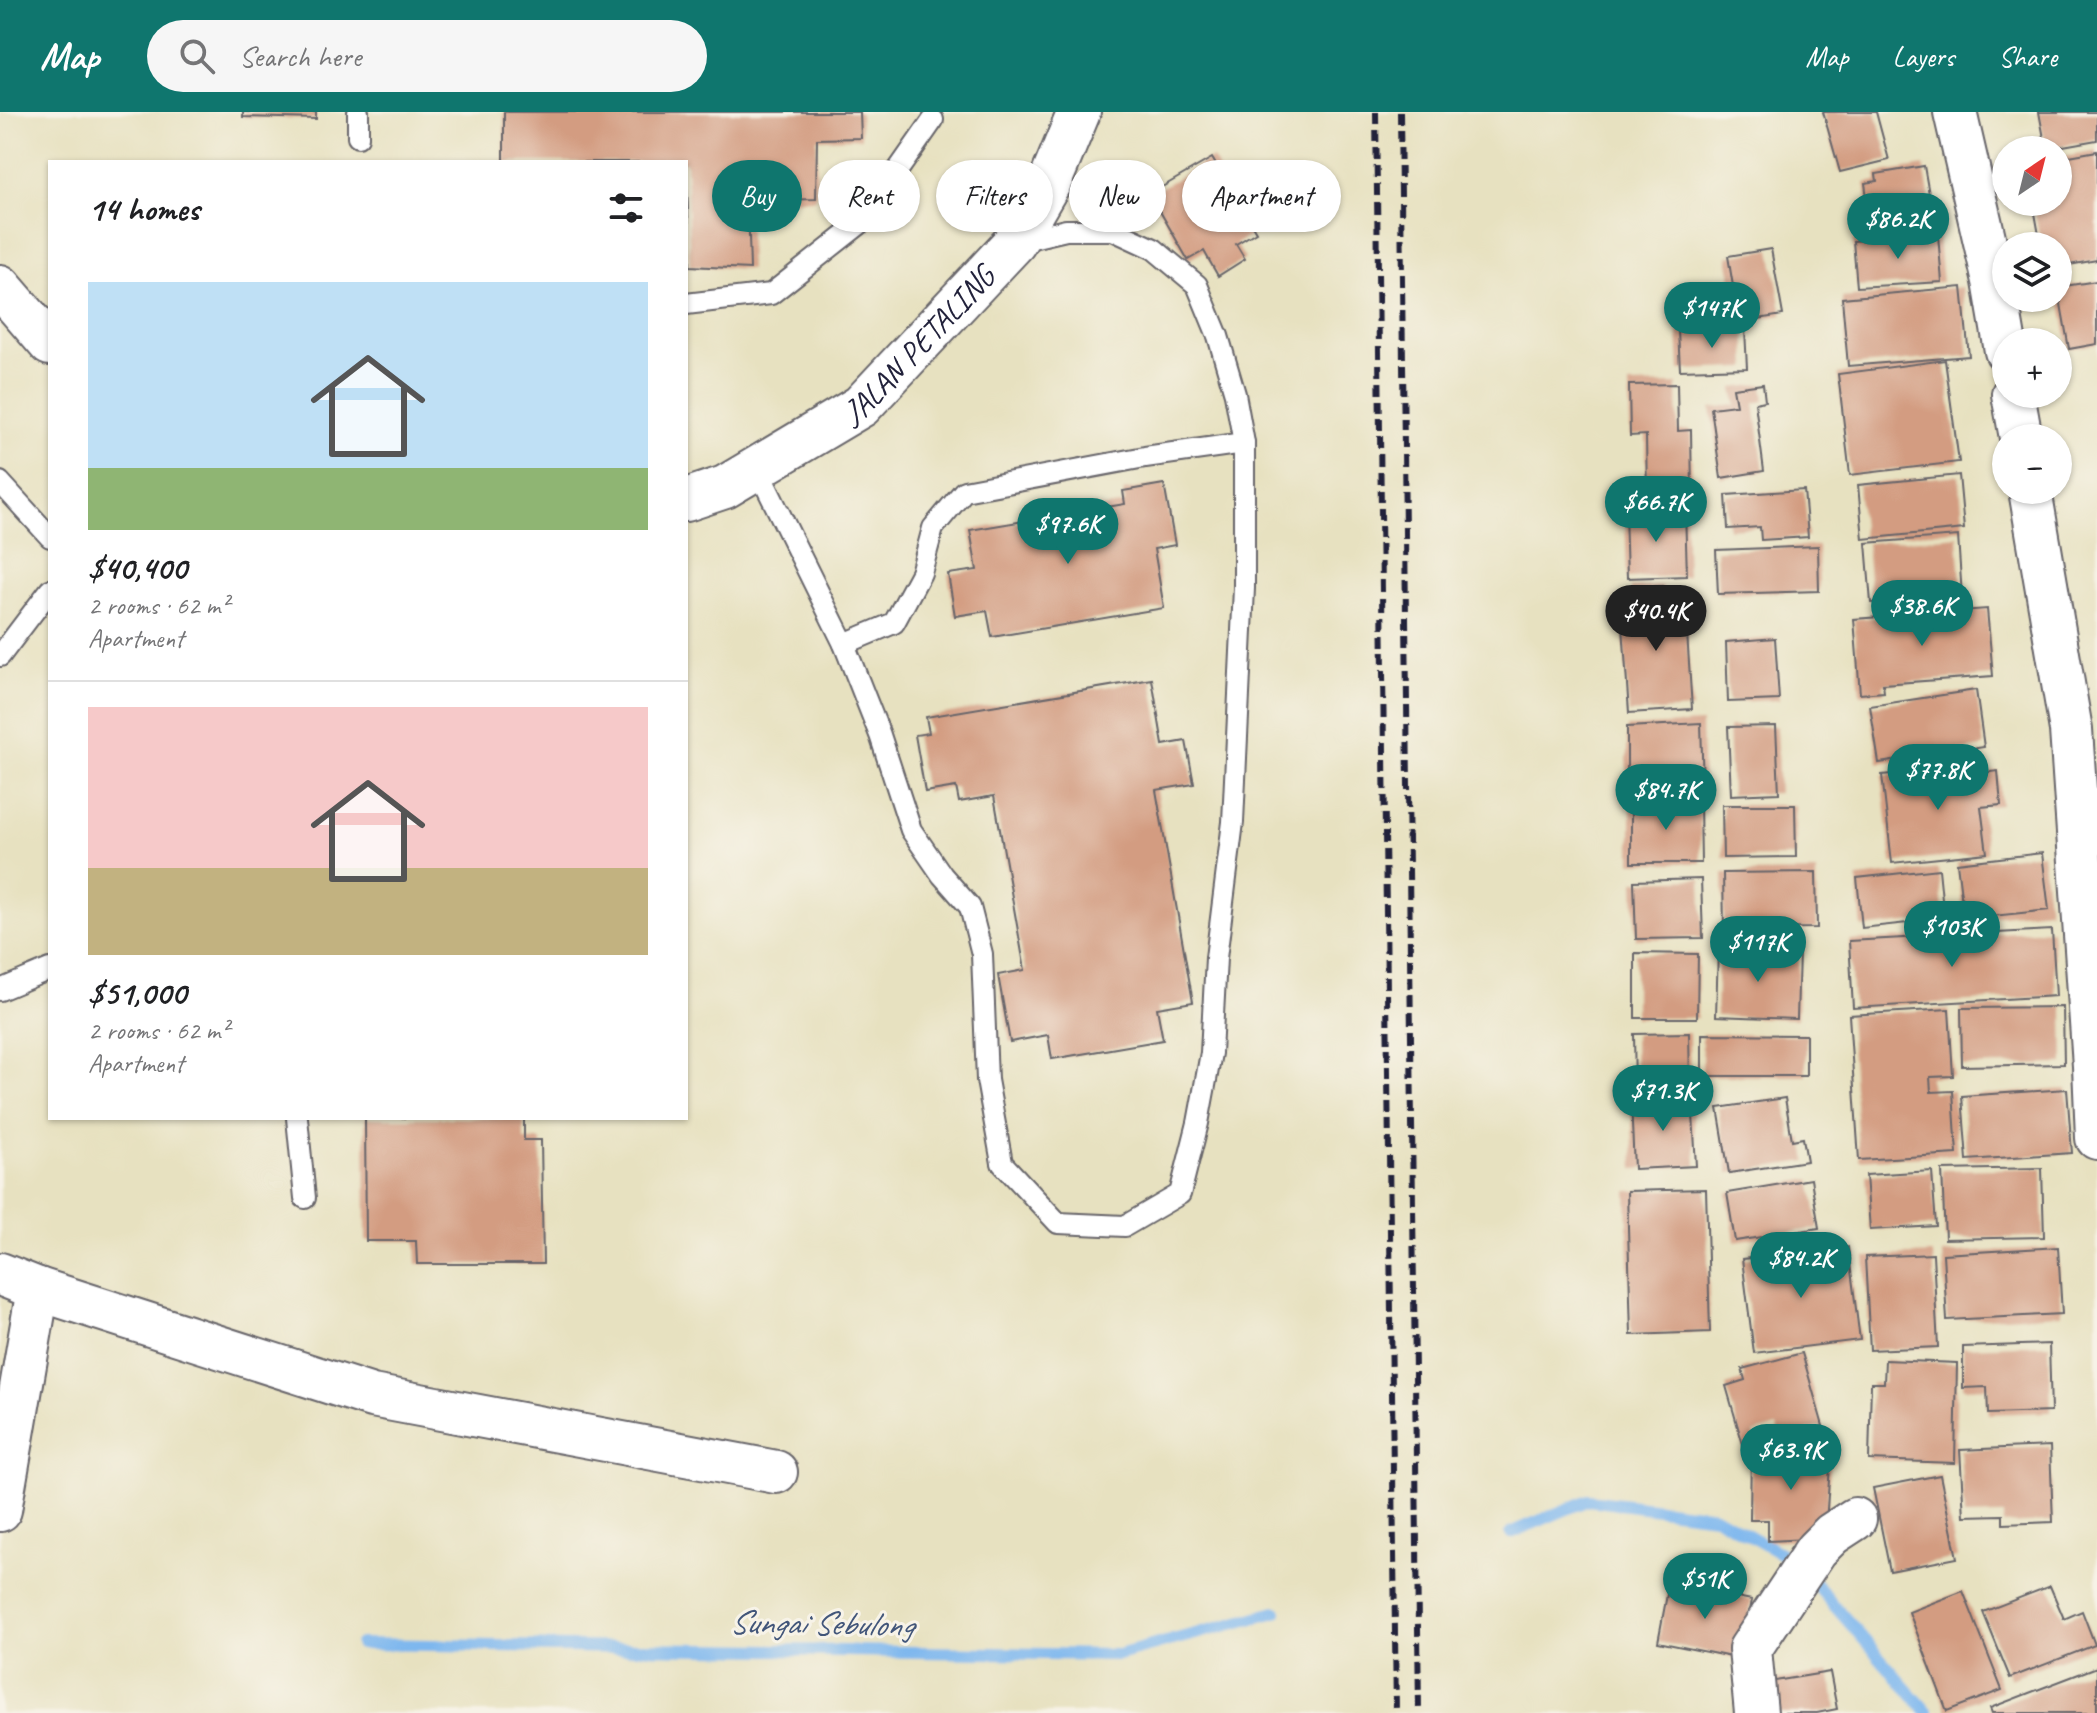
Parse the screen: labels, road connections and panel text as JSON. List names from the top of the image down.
{
  "streets": {
    "street": ["JALAN PETALING"]
  },
  "water": ["Sungai Sebulong"],
  "north": "top right",
  "page": {
    "header": "Map",
    "search": "Search here",
    "nav": ["Map", "Layers", "Share"],
    "map_buttons": ["+", "−"],
    "chip": [
      "Buy",
      "Rent",
      "Filters",
      "New",
      "Apartment"
    ],
    "heading": "14 homes",
    "price": [
      "$86.2K",
      "$147K",
      "$66.7K",
      "$97.6K",
      "$38.6K",
      "$40.4K",
      "$77.8K",
      "$84.7K",
      "$103K",
      "$117K",
      "$71.3K",
      "$84.2K",
      "$63.9K",
      "$51K"
    ],
    "list": [
      {
        "name": "$40,400",
        "note": "2 rooms · 62 m² · Apartment"
      },
      {
        "name": "$51,000",
        "note": "2 rooms · 62 m² · Apartment"
      }
    ]
  }
}
